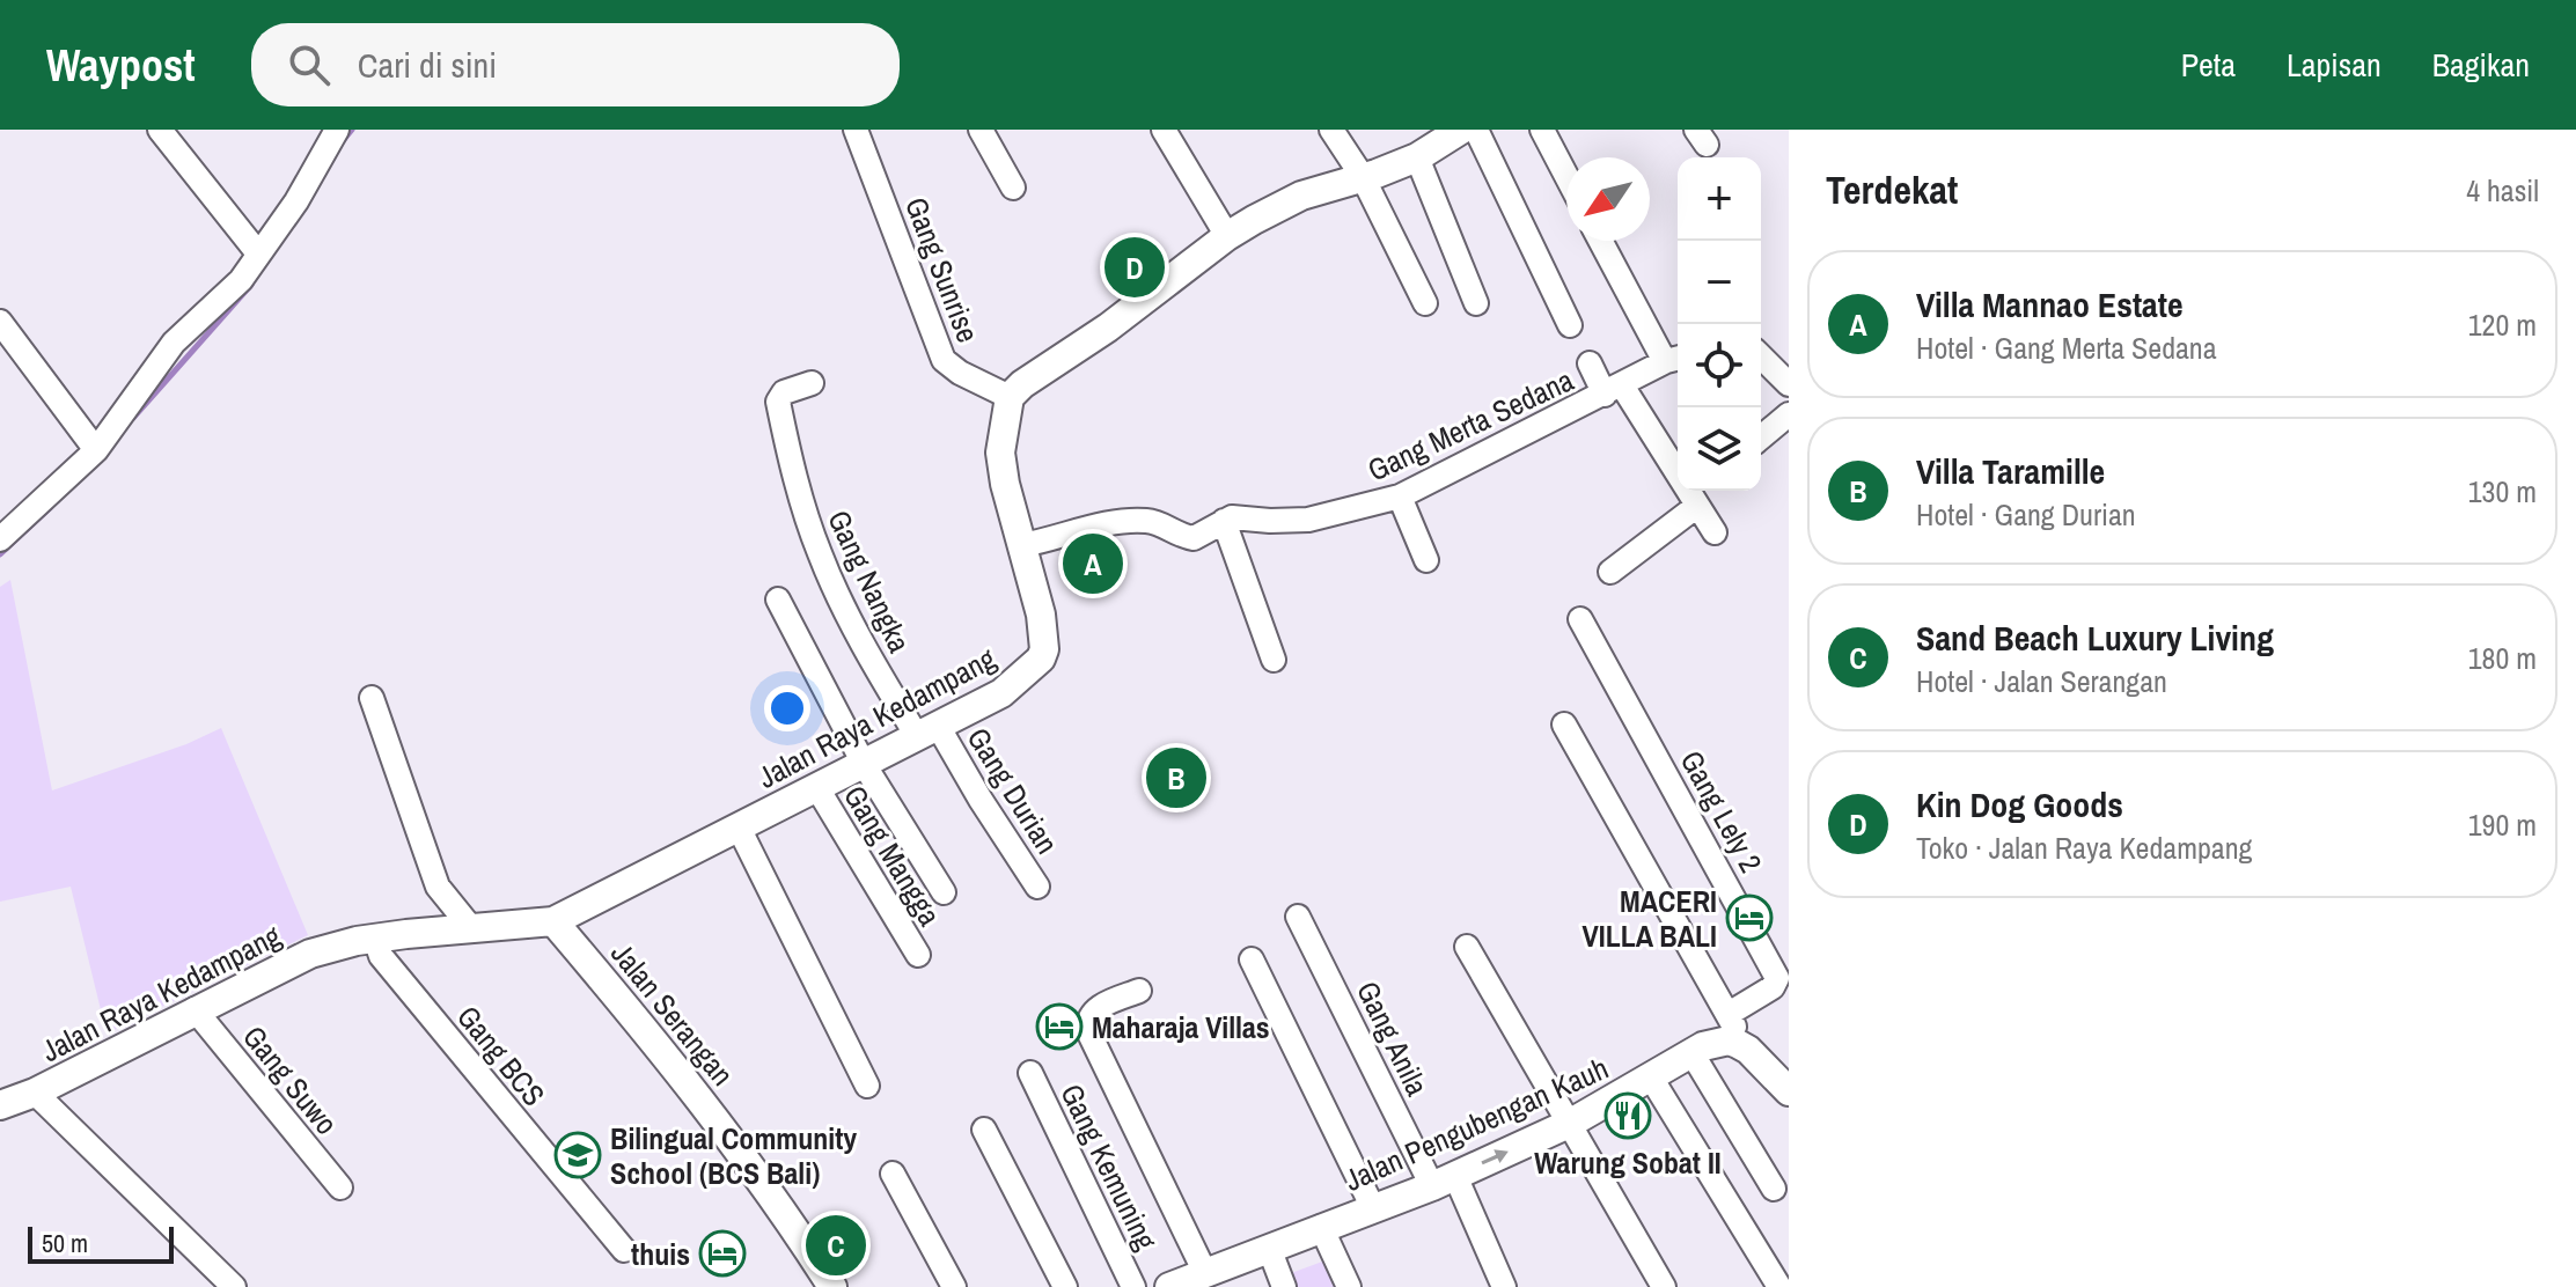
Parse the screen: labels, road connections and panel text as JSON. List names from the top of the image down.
{
  "streets": {
    "street": [
      "Gang Sunrise",
      "Gang Merta Sedana",
      "Gang Nangka",
      "Jalan Raya Kedampang",
      "Gang Durian",
      "Gang Lely 2",
      "Gang Mangga",
      "Jalan Serangan",
      "Gang Anila",
      "Gang BCS",
      "Gang Suwo",
      "Jalan Pengubengan Kauh",
      "Gang Kemuning"
    ]
  },
  "crossings": [
    ["Gang Sunrise", "Jalan Raya Kedampang"],
    ["Gang Merta Sedana", "Jalan Raya Kedampang"],
    ["Gang Nangka", "Jalan Raya Kedampang"],
    ["Gang Nangka", "Gang Durian"],
    ["Jalan Raya Kedampang", "Gang Durian"],
    ["Jalan Raya Kedampang", "Gang Mangga"],
    ["Jalan Raya Kedampang", "Jalan Serangan"],
    ["Jalan Raya Kedampang", "Gang BCS"],
    ["Jalan Raya Kedampang", "Gang Suwo"],
    ["Gang Anila", "Jalan Pengubengan Kauh"]
  ],
  "places": {
    "hotel": ["MACERI VILLA BALI", "Maharaja Villas", "thuis"],
    "restaurant": ["Warung Sobat II"],
    "school or university": ["Bilingual Community School (BCS Bali)"]
  },
  "scale_bar": "50 m",
  "north": "bottom left",
  "page": {
    "header": "Waypost",
    "search": "Cari di sini",
    "nav": ["Peta", "Lapisan", "Bagikan"],
    "heading": ["Terdekat", "4 hasil"],
    "map_buttons": ["+", "−"],
    "pins": [
      "D",
      "A",
      "B",
      "C"
    ],
    "list": [
      {
        "mark": "A",
        "name": "Villa Mannao Estate",
        "note": "Hotel · Gang Merta Sedana",
        "value": "120 m"
      },
      {
        "mark": "B",
        "name": "Villa Taramille",
        "note": "Hotel · Gang Durian",
        "value": "130 m"
      },
      {
        "mark": "C",
        "name": "Sand Beach Luxury Living",
        "note": "Hotel · Jalan Serangan",
        "value": "180 m"
      },
      {
        "mark": "D",
        "name": "Kin Dog Goods",
        "note": "Toko · Jalan Raya Kedampang",
        "value": "190 m"
      }
    ],
    "scale": "50 m"
  }
}
